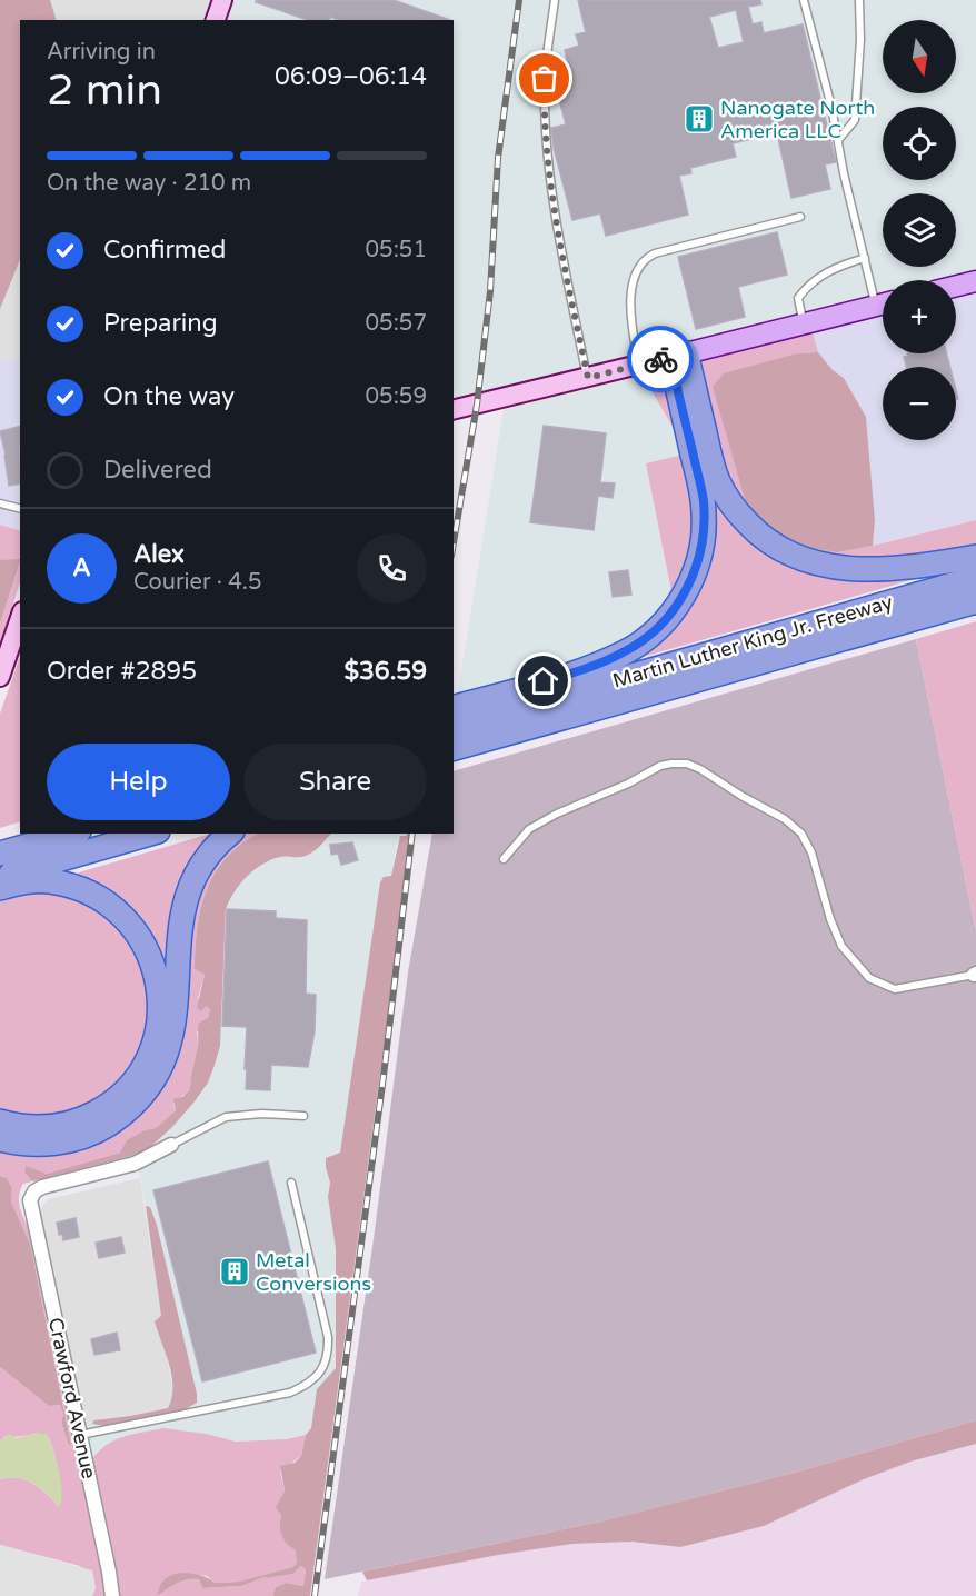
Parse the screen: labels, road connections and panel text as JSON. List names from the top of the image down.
{
  "streets": {
    "highway": ["Martin Luther King Jr. Freeway"],
    "street": ["Crawford Avenue"]
  },
  "places": {
    "building": ["Nanogate North America LLC", "Metal Conversions"]
  },
  "north": "bottom",
  "page": {
    "map_buttons": ["+", "−"],
    "heading": ["2 min", "Arriving in", "06:09–06:14"],
    "panel": [
      "Alex",
      "Courier · 4.5",
      "Order #2895",
      "$36.59"
    ],
    "bar": "On the way · 210 m",
    "list": [
      ["Confirmed", "05:51"],
      ["Preparing", "05:57"],
      ["On the way", "05:59"],
      "Delivered"
    ],
    "round": "A",
    "buttons": ["Help", "Share"]
  }
}
